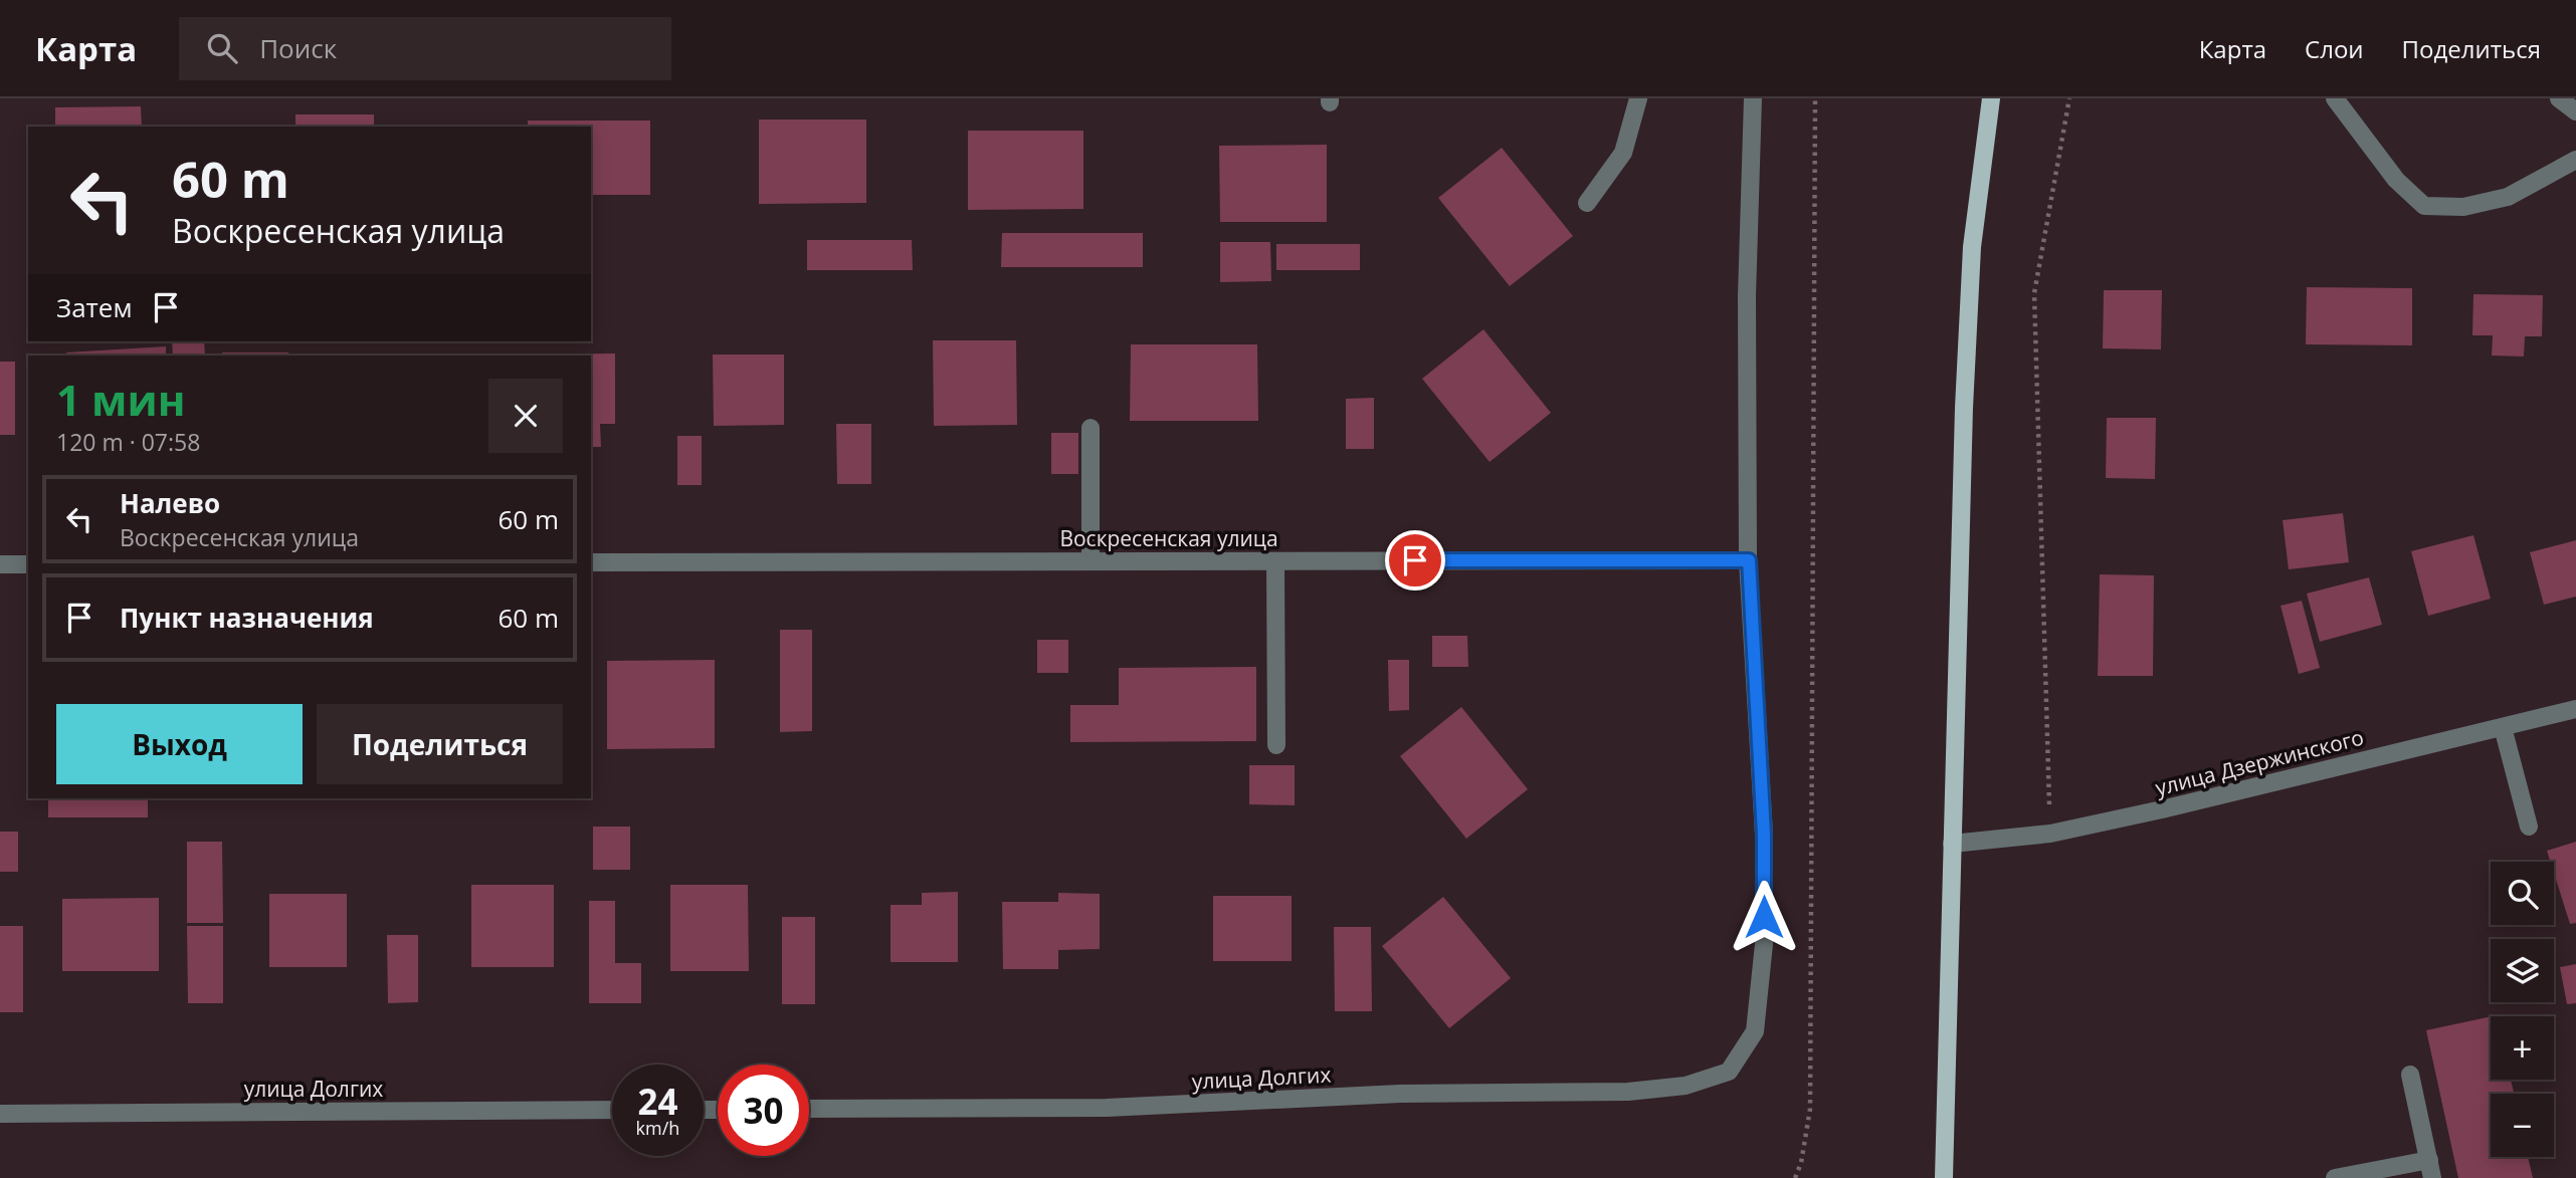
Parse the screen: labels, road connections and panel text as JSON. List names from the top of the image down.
{
  "streets": {
    "street": ["Воскресенская улица", "улица Дзержинского", "улица Долгих"]
  },
  "crossings": [
    ["Воскресенская улица", "улица Долгих"]
  ],
  "page": {
    "header": "Карта",
    "search": "Поиск",
    "nav": ["Карта", "Слои", "Поделиться"],
    "turn": ["60 m", "Воскресенская улица"],
    "then": "Затем",
    "heading": ["1 мин", "120 m · 07:58"],
    "list": [
      {
        "name": "Налево",
        "note": "Воскресенская улица",
        "value": "60 m"
      },
      {
        "name": "Пункт назначения",
        "value": "60 m"
      }
    ],
    "buttons": ["Выход", "Поделиться"],
    "map_buttons": ["+", "−"],
    "speed": "24 km/h",
    "limit": "30"
  }
}
